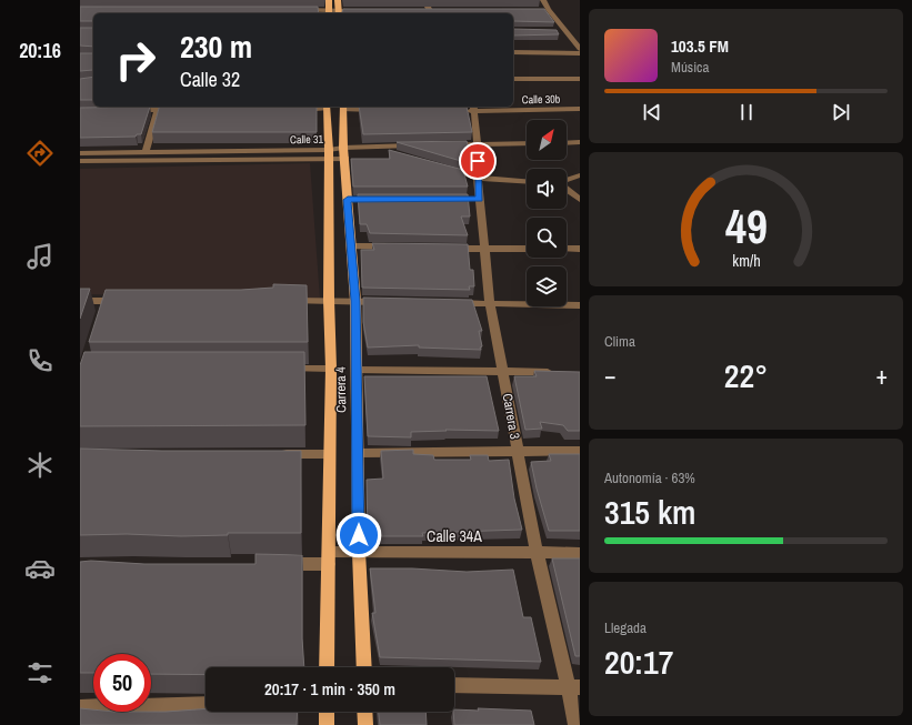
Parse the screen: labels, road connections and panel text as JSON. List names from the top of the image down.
{
  "streets": {
    "main road": ["Carrera 4"],
    "street": [
      "Calle 30b",
      "Calle 31",
      "Carrera 3",
      "Calle 34A"
    ]
  },
  "crossings": [
    ["Calle 30b", "Carrera 3"],
    ["Calle 31", "Carrera 4"],
    ["Carrera 4", "Calle 34A"],
    ["Carrera 3", "Calle 34A"]
  ],
  "north": "top right",
  "page": {
    "tabs": "20:16",
    "turn": ["230 m", "Calle 32"],
    "song": ["103.5 FM", "Música"],
    "tile": [
      "Clima",
      ["Autonomía · 63%", "315 km"],
      ["Llegada", "20:17"]
    ],
    "heat": ["−", "22°", "+"],
    "limit": "50",
    "trip": "20:17 · 1 min · 350 m",
    "gauge": ["49", "km/h"]
  }
}
